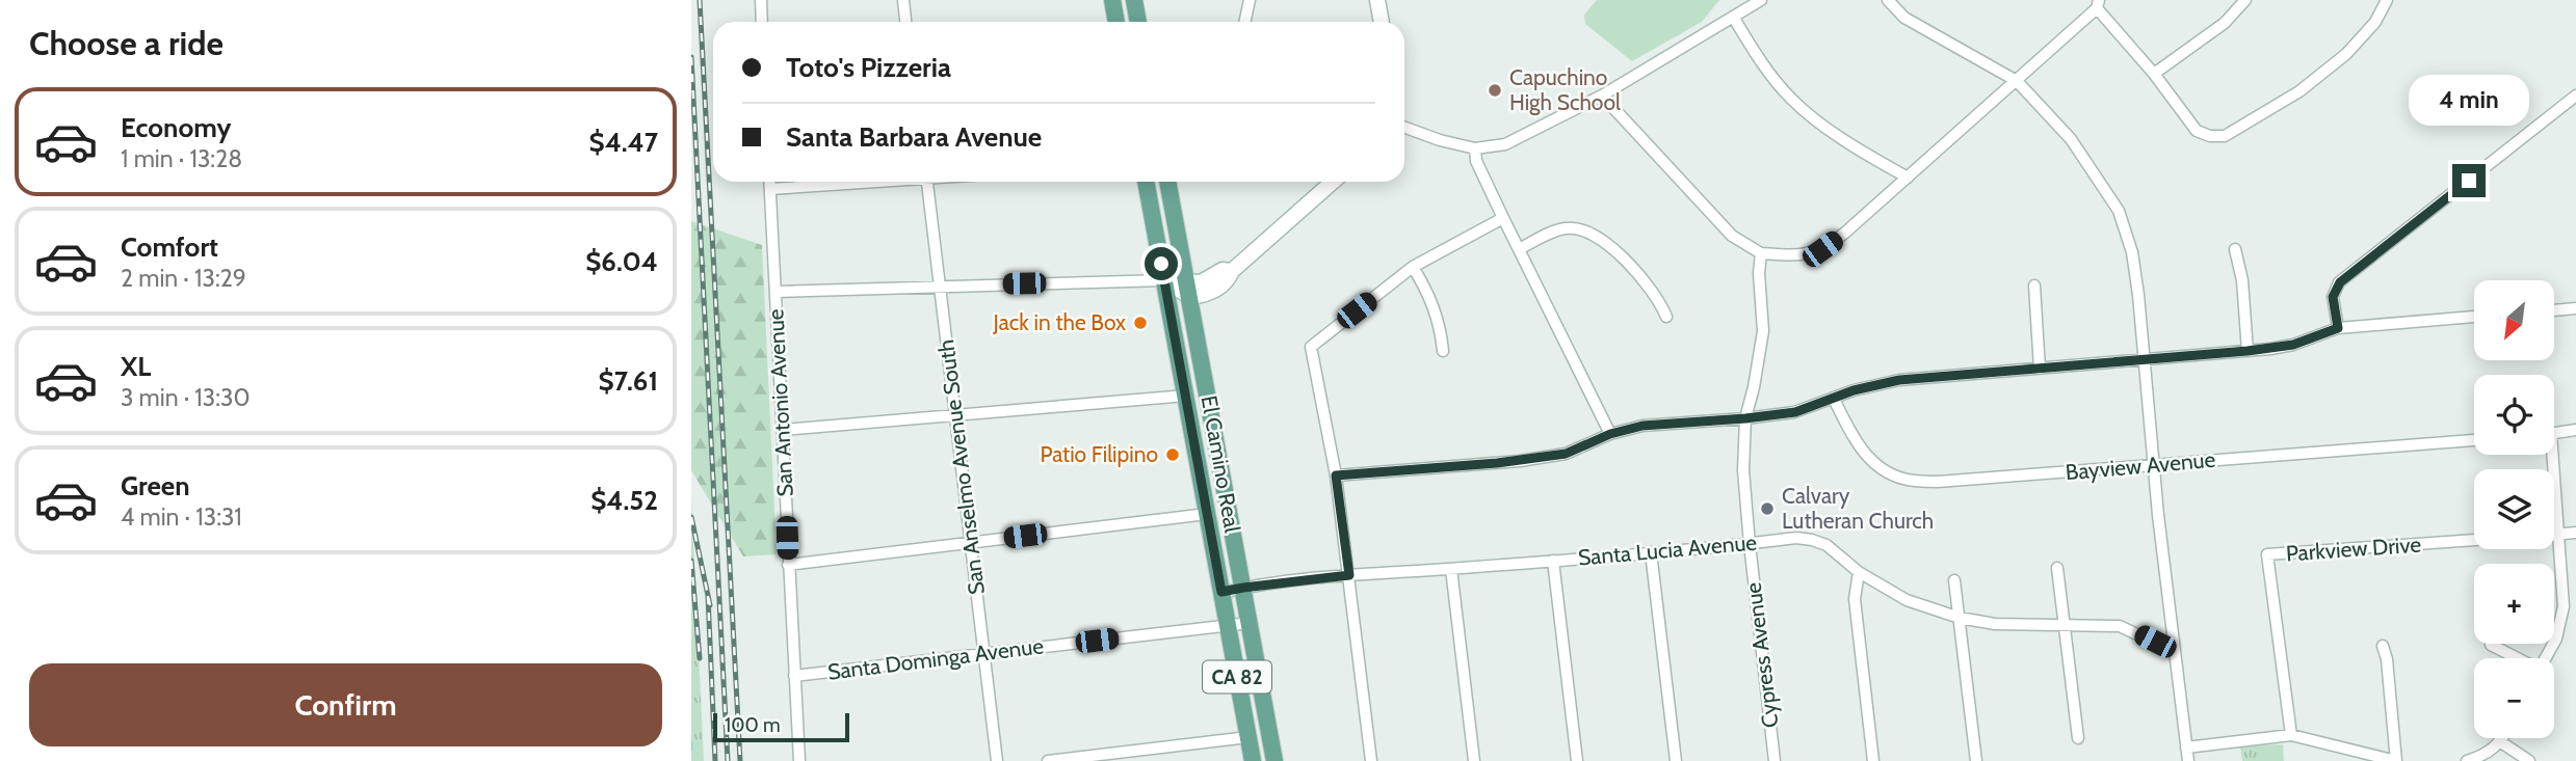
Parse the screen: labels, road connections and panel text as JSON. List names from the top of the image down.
{
  "streets": {
    "main road": ["El Camino Real", "CA 82"],
    "street": [
      "San Antonio Avenue",
      "Bayview Avenue",
      "San Anselmo Avenue South",
      "Parkview Drive",
      "Santa Lucia Avenue",
      "Cypress Avenue",
      "Santa Dominga Avenue"
    ]
  },
  "crossings": [
    ["San Antonio Avenue", "Santa Dominga Avenue"],
    ["El Camino Real", "Santa Lucia Avenue"],
    ["El Camino Real", "Santa Dominga Avenue"],
    ["San Anselmo Avenue South", "Santa Dominga Avenue"],
    ["Santa Lucia Avenue", "Cypress Avenue"]
  ],
  "places": [
    "Capuchino High School",
    "Jack in the Box",
    "Patio Filipino",
    "Calvary Lutheran Church"
  ],
  "scale_bar": "100 m",
  "north": "bottom left",
  "page": {
    "heading": "Choose a ride",
    "banner": ["Toto's Pizzeria", "Santa Barbara Avenue"],
    "bubble": "4 min",
    "list": [
      {
        "name": "Economy",
        "note": "1 min · 13:28",
        "value": "$4.47"
      },
      {
        "name": "Comfort",
        "note": "2 min · 13:29",
        "value": "$6.04"
      },
      {
        "name": "XL",
        "note": "3 min · 13:30",
        "value": "$7.61"
      },
      {
        "name": "Green",
        "note": "4 min · 13:31",
        "value": "$4.52"
      }
    ],
    "map_buttons": ["+", "−"],
    "buttons": "Confirm",
    "scale": "100 m"
  }
}
